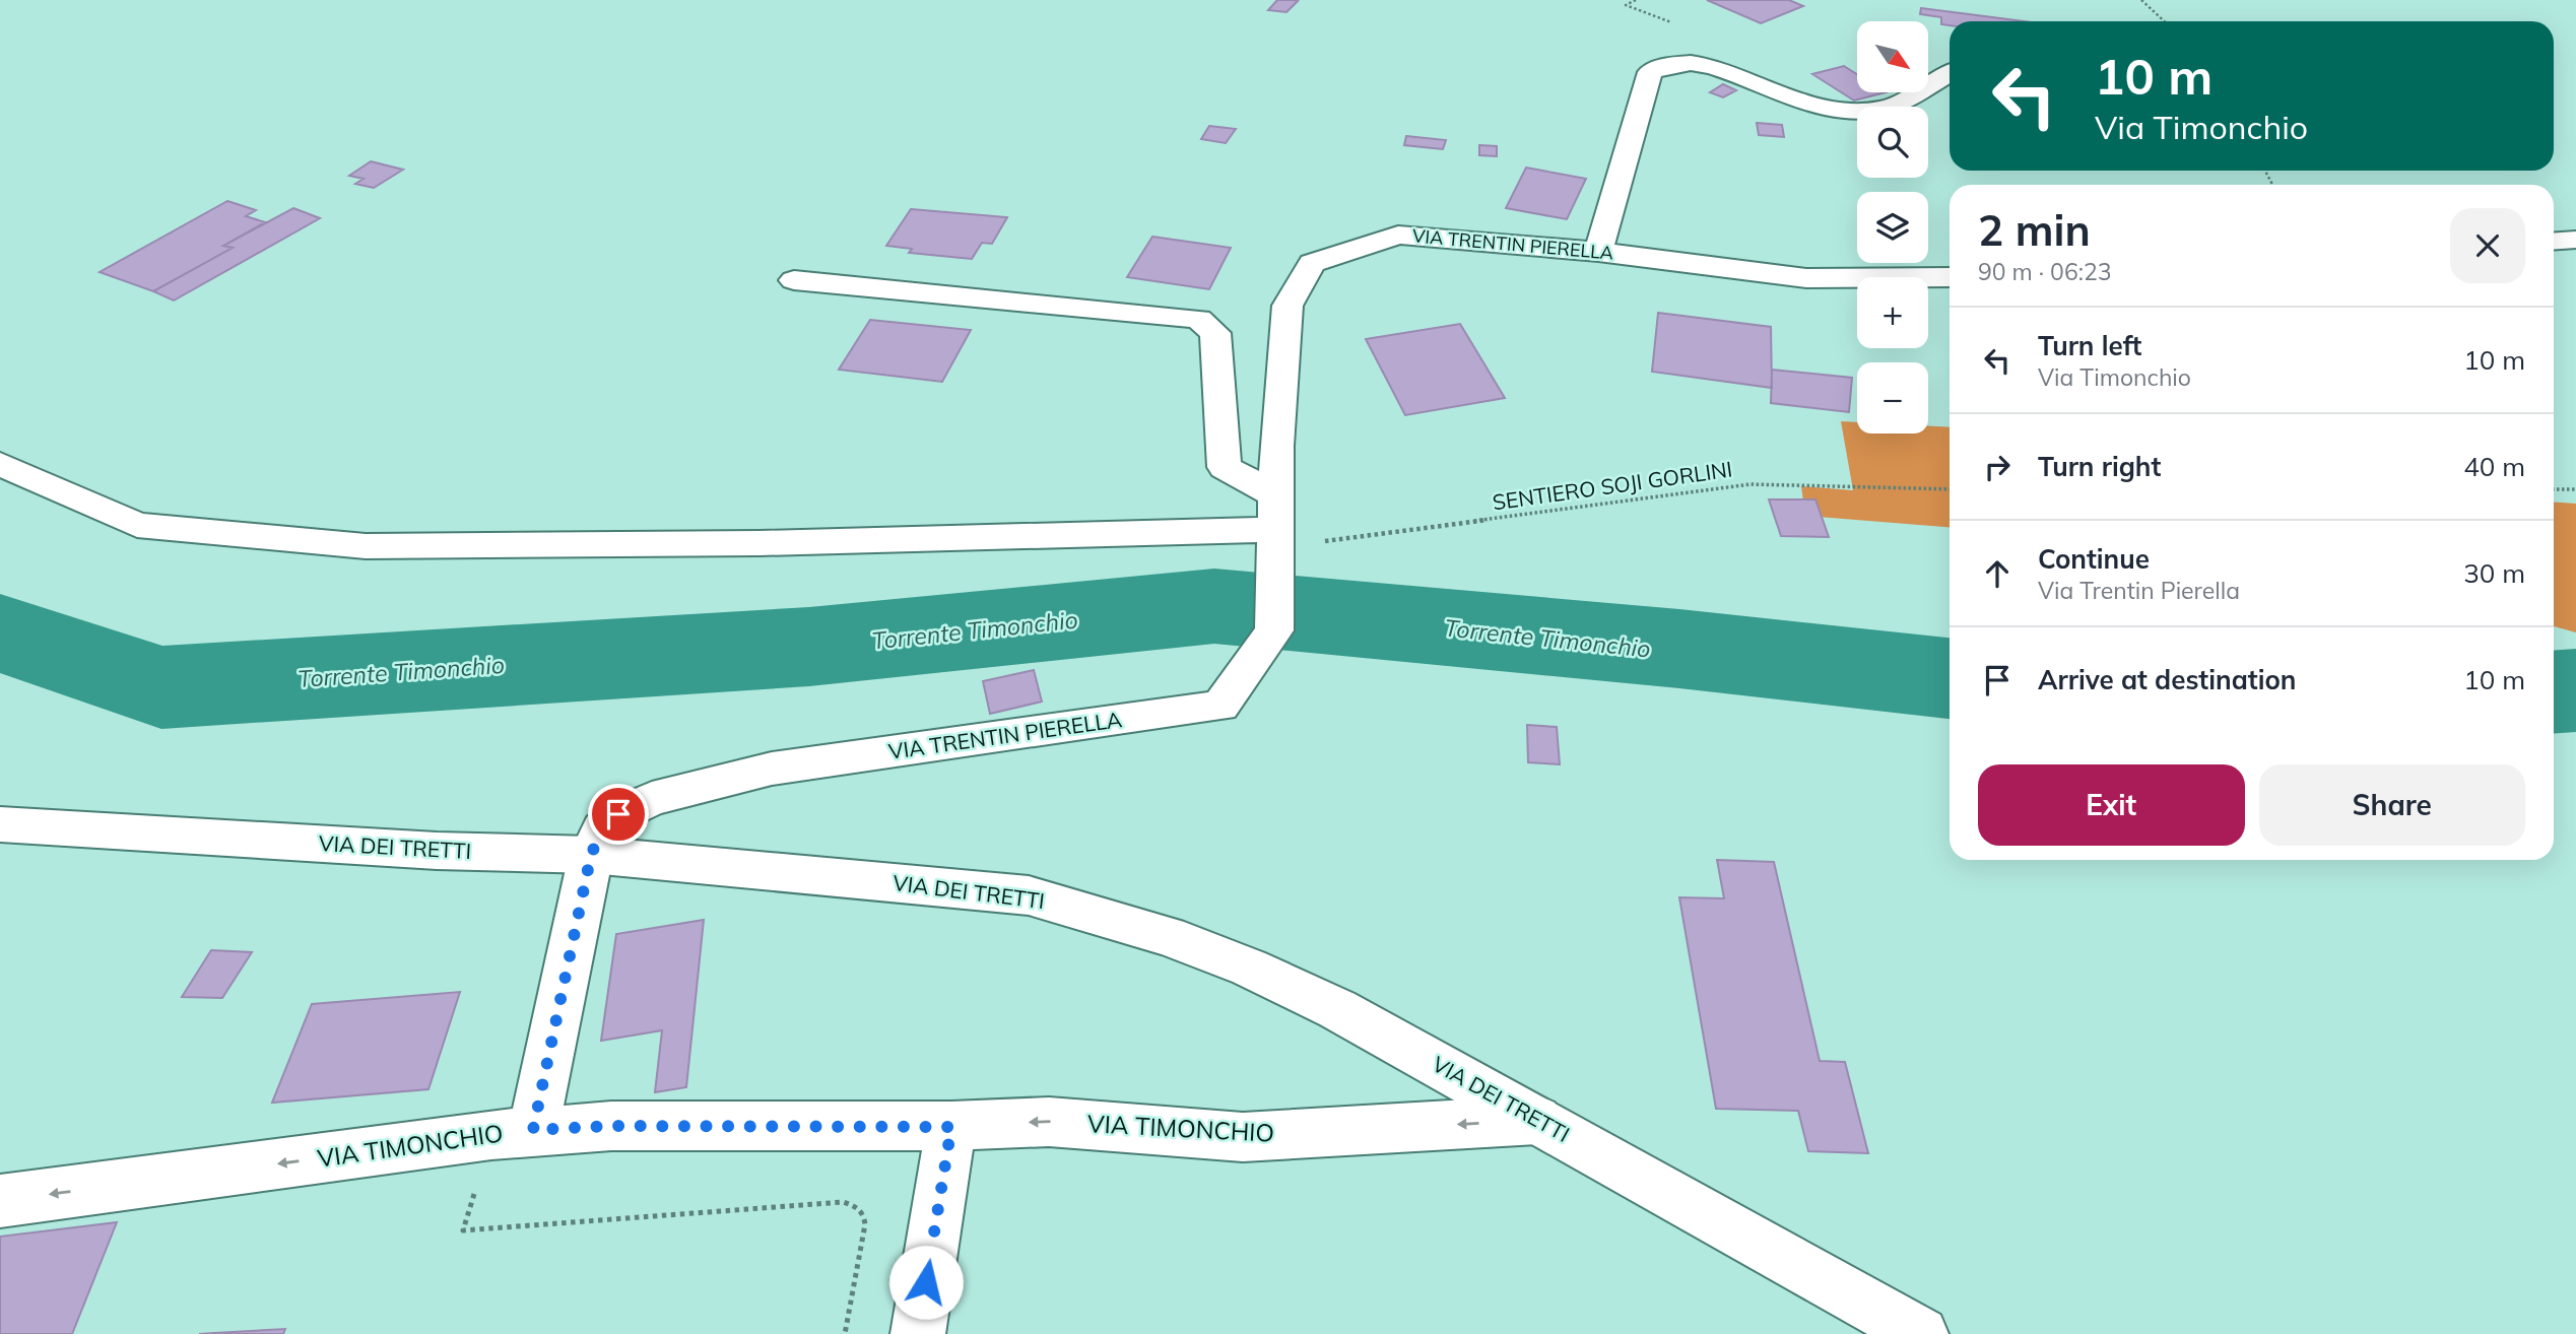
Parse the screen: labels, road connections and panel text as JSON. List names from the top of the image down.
{
  "streets": {
    "street": ["VIA TRENTIN PIERELLA", "VIA DEI TRETTI", "VIA TIMONCHIO"],
    "path": ["SENTIERO SOJI GORLINI"]
  },
  "crossings": [
    ["VIA TRENTIN PIERELLA", "SENTIERO SOJI GORLINI"],
    ["VIA TRENTIN PIERELLA", "VIA DEI TRETTI"],
    ["VIA TRENTIN PIERELLA", "VIA TIMONCHIO"],
    ["VIA DEI TRETTI", "VIA TIMONCHIO"]
  ],
  "one_way": ["VIA TIMONCHIO"],
  "water": ["Torrente Timonchio"],
  "north": "bottom right",
  "page": {
    "map_buttons": ["+", "−"],
    "turn": ["10 m", "Via Timonchio"],
    "heading": ["2 min", "90 m · 06:23"],
    "list": [
      {
        "name": "Turn left",
        "note": "Via Timonchio",
        "value": "10 m"
      },
      {
        "name": "Turn right",
        "value": "40 m"
      },
      {
        "name": "Continue",
        "note": "Via Trentin Pierella",
        "value": "30 m"
      },
      {
        "name": "Arrive at destination",
        "value": "10 m"
      }
    ],
    "buttons": ["Exit", "Share"]
  }
}
